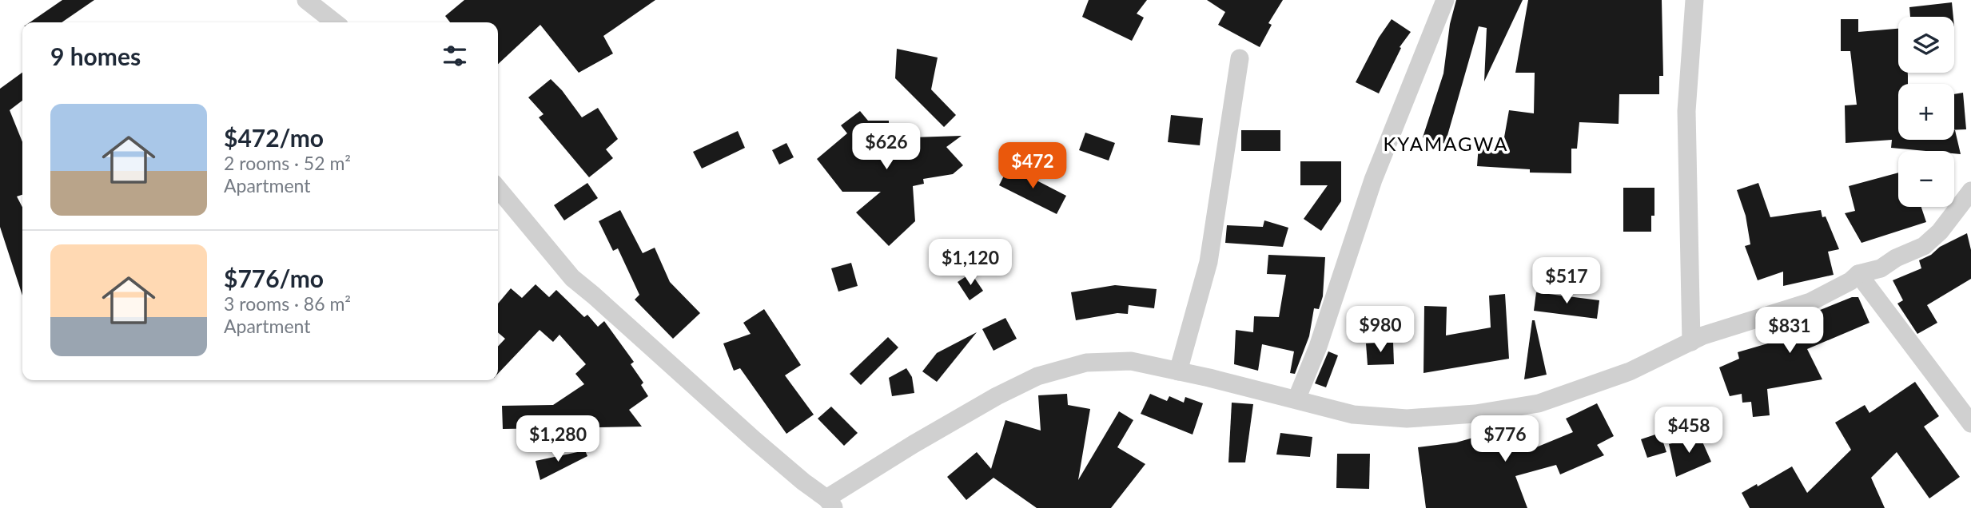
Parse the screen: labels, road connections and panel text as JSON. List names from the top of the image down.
{
  "districts": ["KYAMAGWA"],
  "page": {
    "map_buttons": ["+", "−"],
    "heading": "9 homes",
    "list": [
      {
        "name": "$472/mo",
        "note": "2 rooms · 52 m² · Apartment"
      },
      {
        "name": "$776/mo",
        "note": "3 rooms · 86 m² · Apartment"
      }
    ],
    "price": [
      "$626",
      "$472",
      "$1,120",
      "$517",
      "$980",
      "$831",
      "$458",
      "$1,280",
      "$776"
    ]
  }
}
